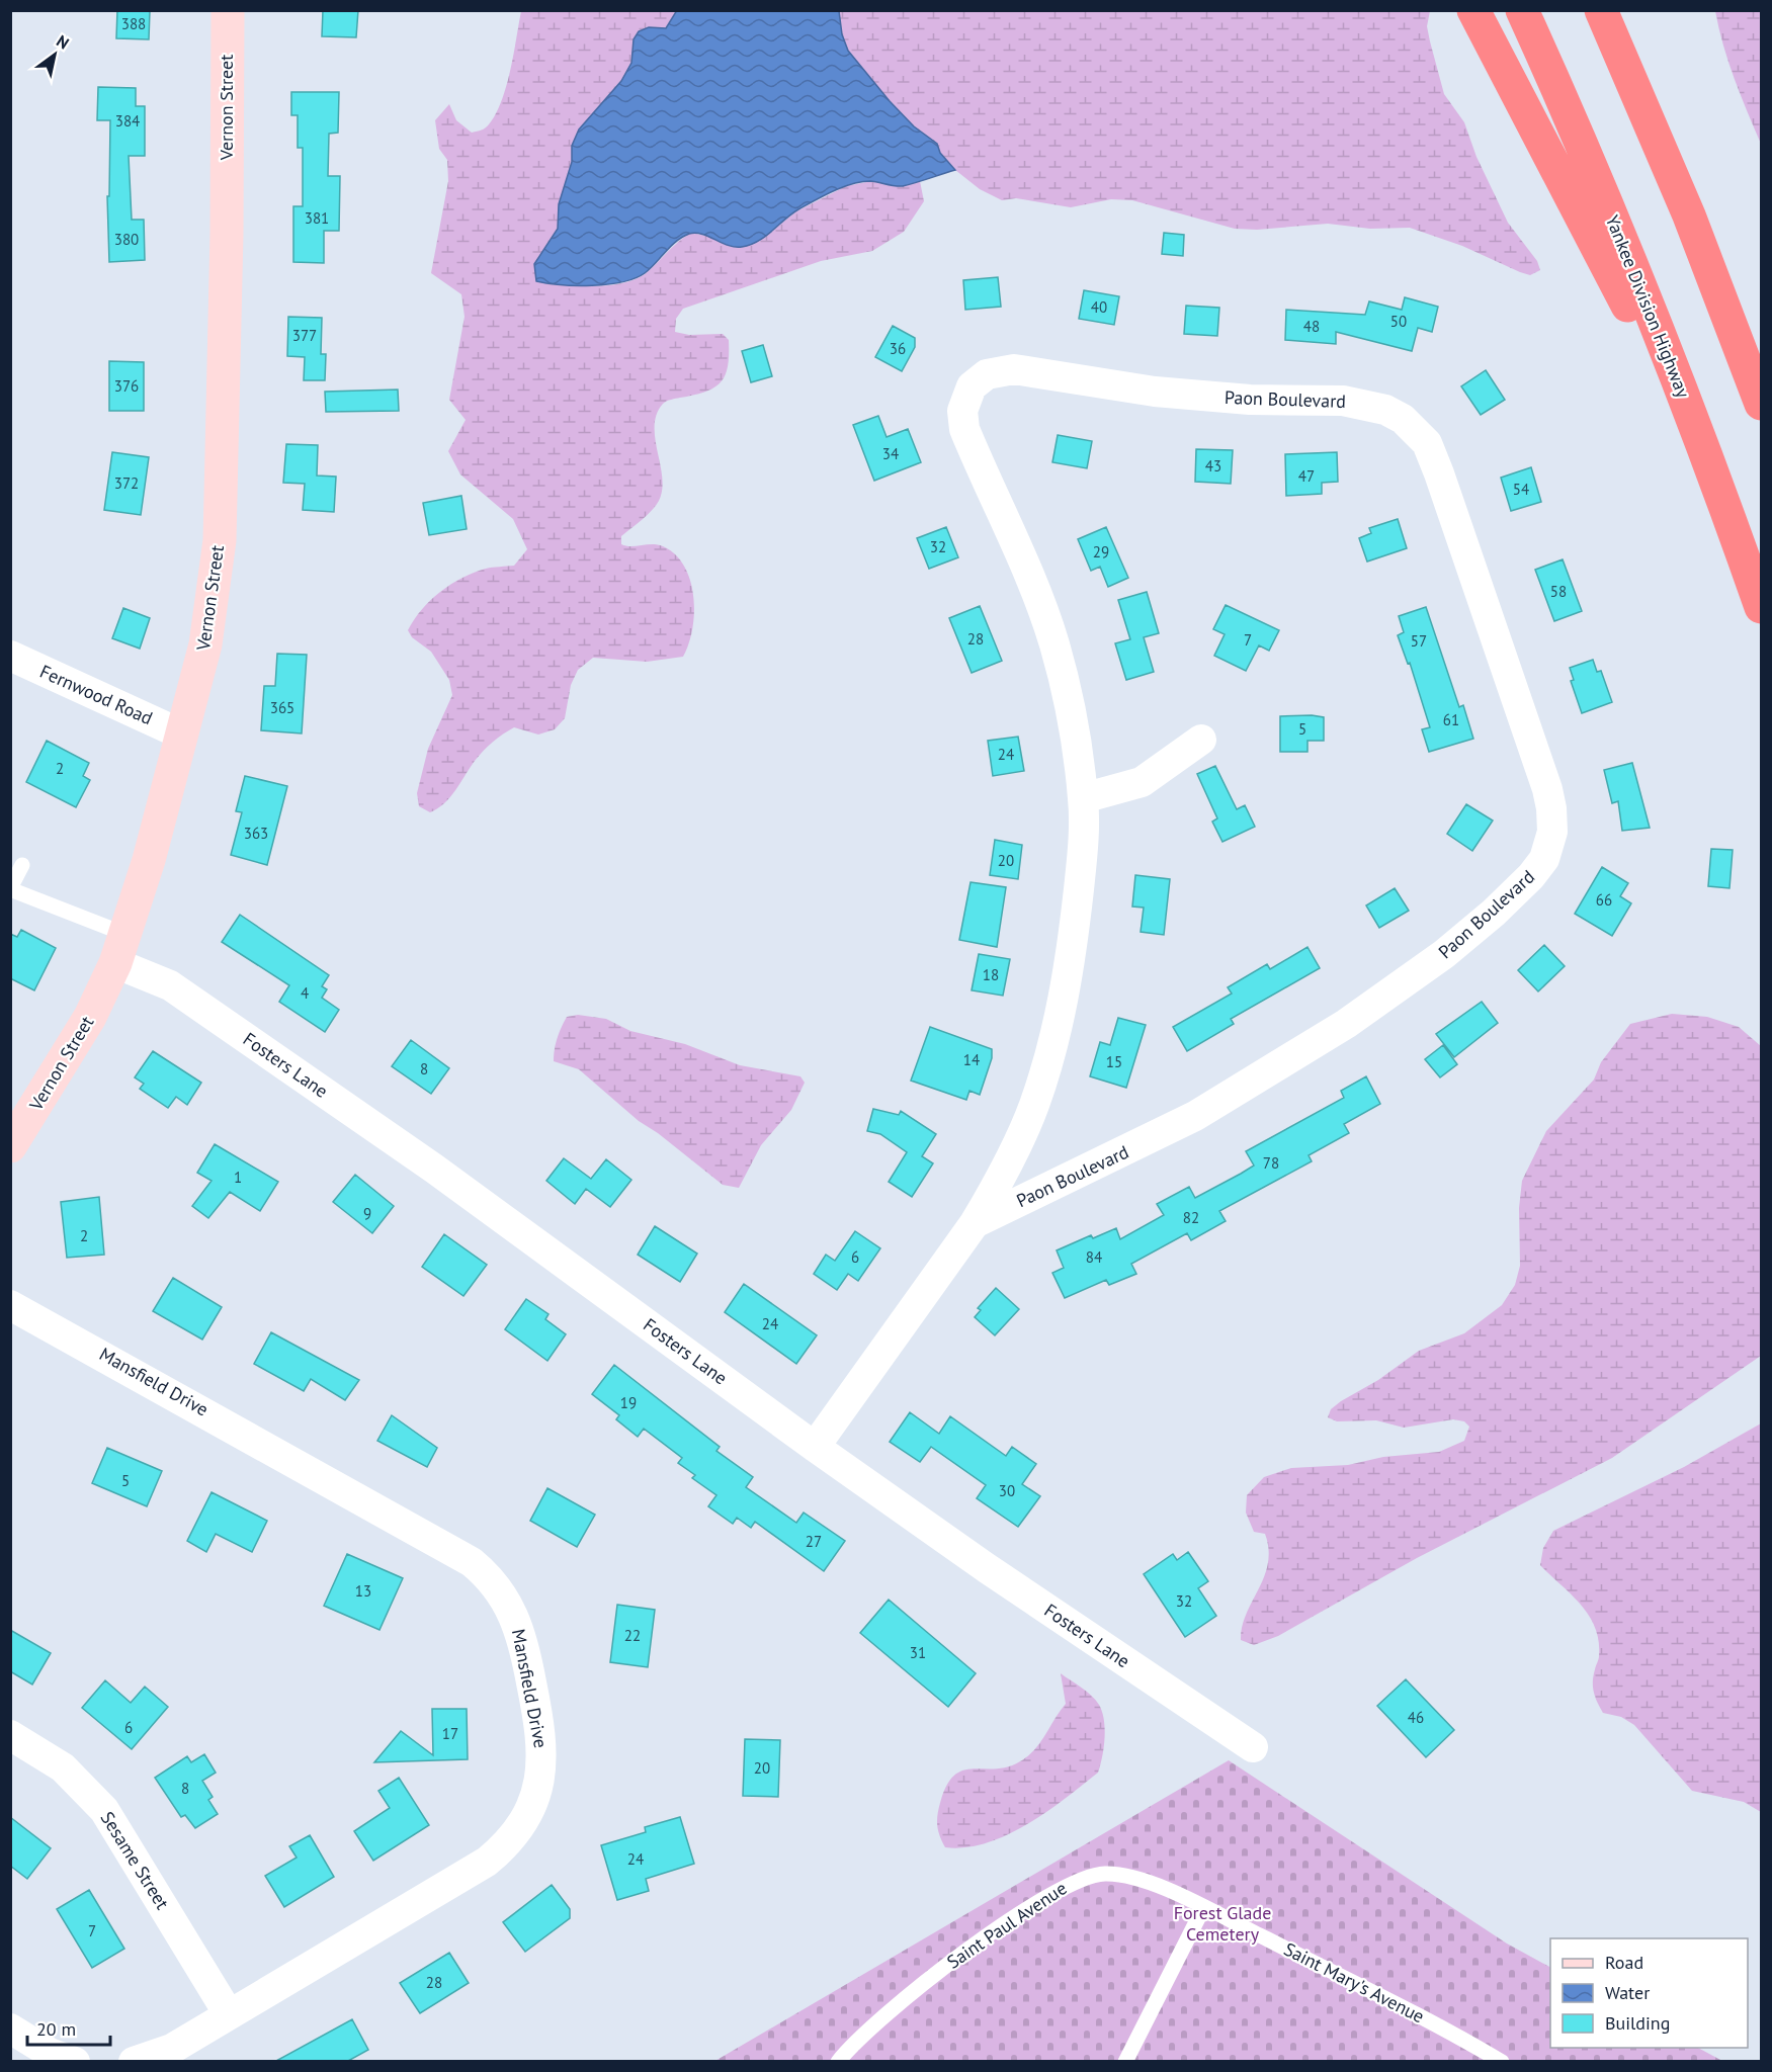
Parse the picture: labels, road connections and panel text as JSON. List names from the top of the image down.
{
  "streets": {
    "highway": ["Yankee Division Highway"],
    "main road": ["Vernon Street"],
    "street": [
      "Paon Boulevard",
      "Fernwood Road",
      "Fosters Lane",
      "Mansfield Drive",
      "Sesame Street"
    ],
    "lane": ["Saint Paul Avenue", "Saint Mary's Avenue"]
  },
  "crossings": [
    ["Vernon Street", "Fernwood Road"],
    ["Vernon Street", "Fosters Lane"],
    ["Paon Boulevard", "Fosters Lane"],
    ["Mansfield Drive", "Sesame Street"],
    ["Saint Paul Avenue", "Saint Mary's Avenue"]
  ],
  "parks": ["Forest Glade Cemetery"],
  "house_numbers": [
    "388",
    "384",
    "381",
    "380",
    "40",
    "50",
    "48",
    "377",
    "36",
    "376",
    "34",
    "43",
    "47",
    "372",
    "54",
    "32",
    "29",
    "58",
    "28",
    "7",
    "57",
    "365",
    "61",
    "5",
    "24",
    "2",
    "363",
    "20",
    "66",
    "18",
    "4",
    "14",
    "15",
    "8",
    "78",
    "1",
    "9",
    "82",
    "2",
    "6",
    "84",
    "24",
    "19",
    "5",
    "30",
    "27",
    "13",
    "32",
    "22",
    "31",
    "46",
    "6",
    "17",
    "20",
    "8",
    "24",
    "7",
    "28"
  ],
  "legend": ["Road", "Water", "Building"],
  "scale_bar": "20 m",
  "north": "top right"
}
